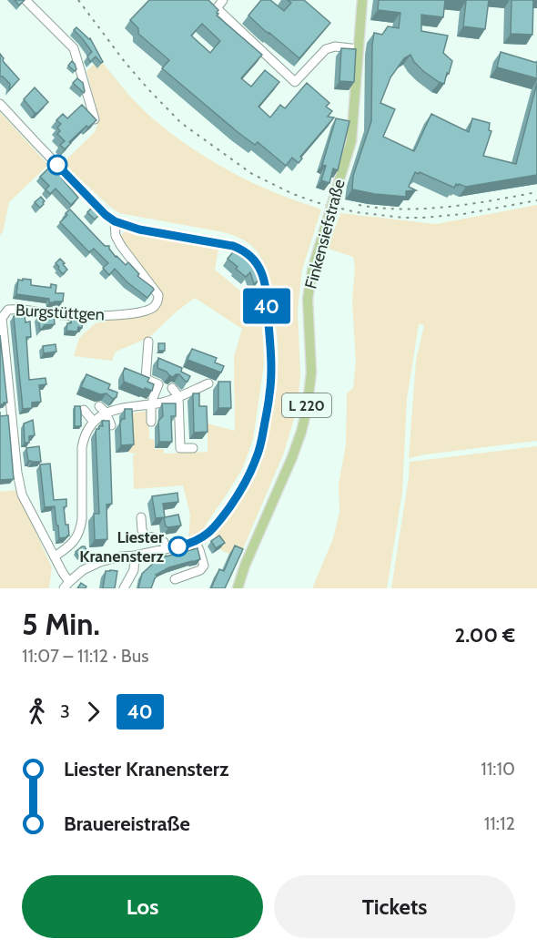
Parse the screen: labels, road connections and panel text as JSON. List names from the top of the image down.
{
  "streets": {
    "main road": ["Finkensiefstraße", "L 220"],
    "street": ["Burgstüttgen"]
  },
  "places": ["Liester Kranensterz"],
  "lines": ["bus line 40"],
  "page": {
    "on_map": "40",
    "heading": ["5 Min.", "11:07 – 11:12 · Bus", "2.00 €"],
    "legs": ["3", "40"],
    "list": [
      {
        "name": "Liester Kranensterz",
        "value": "11:10"
      },
      {
        "name": "Brauereistraße",
        "value": "11:12"
      }
    ],
    "buttons": ["Los", "Tickets"]
  }
}
